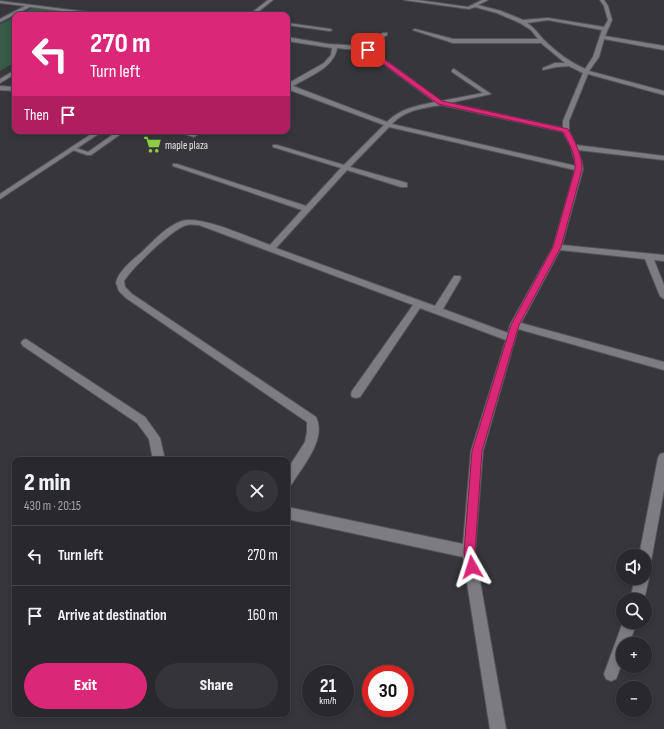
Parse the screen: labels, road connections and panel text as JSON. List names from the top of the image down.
{
  "places": {
    "supermarket": ["maple plaza"]
  },
  "page": {
    "turn": ["270 m", "Turn left"],
    "then": "Then",
    "heading": ["2 min", "430 m · 20:15"],
    "list": [
      {
        "name": "Turn left",
        "value": "270 m"
      },
      {
        "name": "Arrive at destination",
        "value": "160 m"
      }
    ],
    "map_buttons": ["+", "−"],
    "buttons": ["Exit", "Share"],
    "speed": "21 km/h",
    "limit": "30"
  }
}
